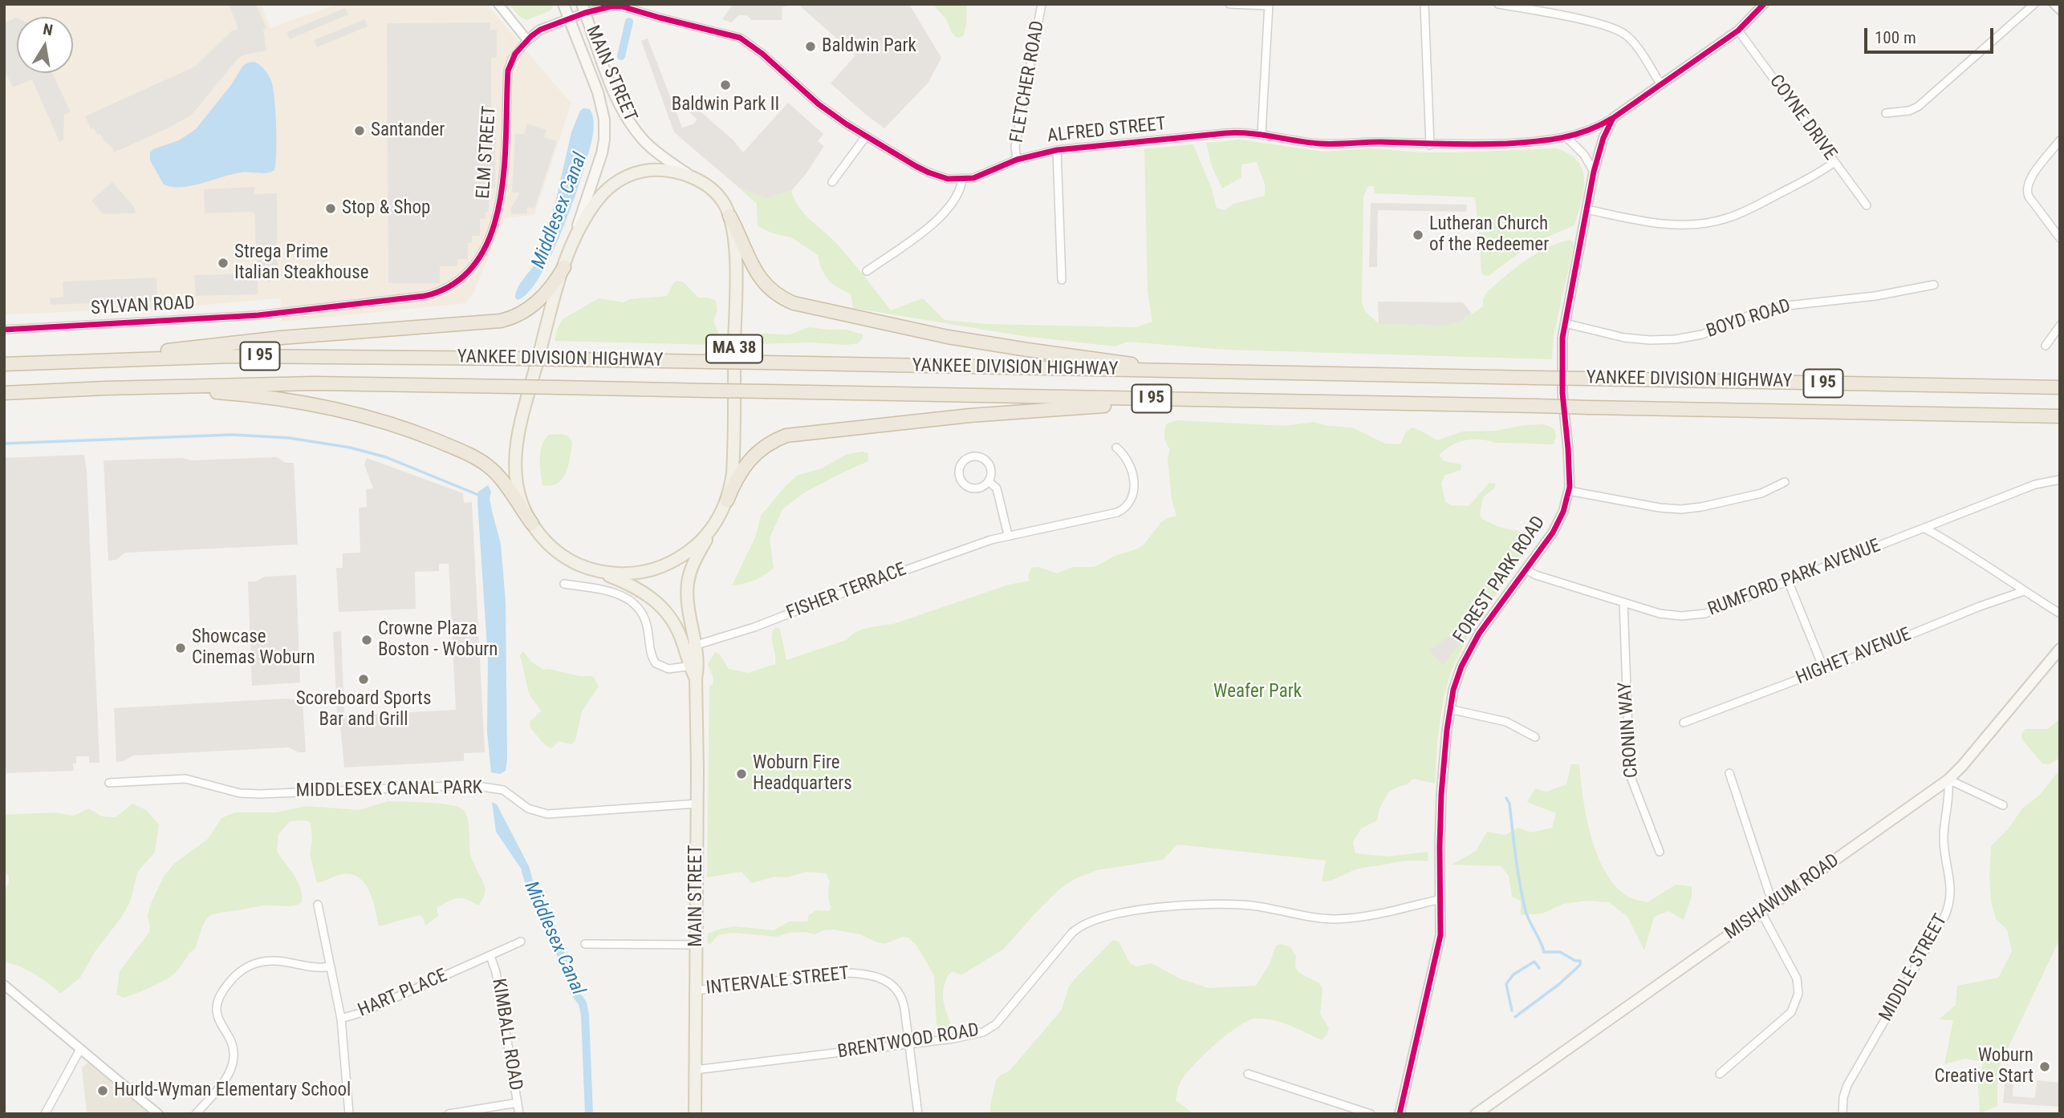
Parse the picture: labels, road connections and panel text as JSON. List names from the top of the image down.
{
  "streets": {
    "highway": ["I 95", "YANKEE DIVISION HIGHWAY"],
    "main road": ["MAIN STREET", "MA 38", "MISHAWUM ROAD"],
    "street": [
      "FLETCHER ROAD",
      "COYNE DRIVE",
      "ALFRED STREET",
      "ELM STREET",
      "SYLVAN ROAD",
      "BOYD ROAD",
      "RUMFORD PARK AVENUE",
      "FOREST PARK ROAD",
      "FISHER TERRACE",
      "HIGHET AVENUE",
      "CRONIN WAY",
      "MIDDLESEX CANAL PARK",
      "MIDDLE STREET",
      "INTERVALE STREET",
      "HART PLACE",
      "KIMBALL ROAD",
      "BRENTWOOD ROAD"
    ]
  },
  "crossings": [
    ["MAIN STREET", "ALFRED STREET"],
    ["MAIN STREET", "ELM STREET"],
    ["MAIN STREET", "MA 38"],
    ["MAIN STREET", "FISHER TERRACE"],
    ["MAIN STREET", "MIDDLESEX CANAL PARK"],
    ["MAIN STREET", "INTERVALE STREET"],
    ["MAIN STREET", "BRENTWOOD ROAD"],
    ["FLETCHER ROAD", "ALFRED STREET"],
    ["ALFRED STREET", "ELM STREET"],
    ["ALFRED STREET", "FOREST PARK ROAD"],
    ["ELM STREET", "SYLVAN ROAD"],
    ["BOYD ROAD", "FOREST PARK ROAD"],
    ["RUMFORD PARK AVENUE", "FOREST PARK ROAD"],
    ["RUMFORD PARK AVENUE", "CRONIN WAY"],
    ["FOREST PARK ROAD", "BRENTWOOD ROAD"],
    ["MISHAWUM ROAD", "MIDDLE STREET"],
    ["INTERVALE STREET", "BRENTWOOD ROAD"],
    ["HART PLACE", "KIMBALL ROAD"]
  ],
  "water": ["Middlesex Canal"],
  "parks": ["Weafer Park"],
  "places": [
    "Baldwin Park",
    "Baldwin Park II",
    "Santander",
    "Stop & Shop",
    "Lutheran Church of the Redeemer",
    "Strega Prime Italian Steakhouse",
    "Crowne Plaza Boston - Woburn",
    "Showcase Cinemas Woburn",
    "Scoreboard Sports Bar and Grill",
    "Woburn Fire Headquarters",
    "Woburn Creative Start",
    "Hurld-Wyman Elementary School"
  ],
  "scale_bar": "100 m",
  "north": "top"
}
